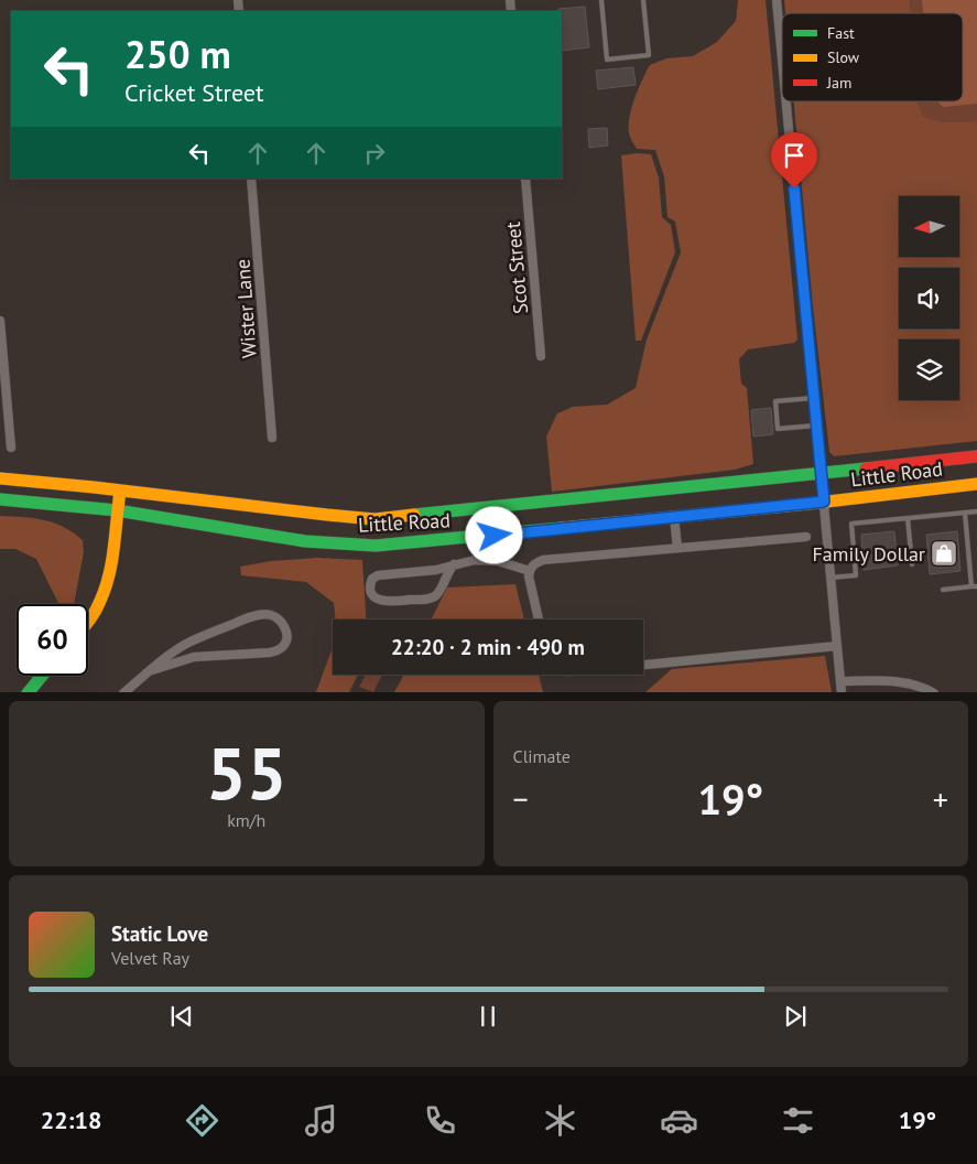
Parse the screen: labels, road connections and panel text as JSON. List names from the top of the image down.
{
  "streets": {
    "main road": ["Little Road"],
    "street": ["Scot Street", "Wister Lane"]
  },
  "places": {
    "shop": ["Family Dollar"]
  },
  "legend": ["Fast", "Slow", "Jam"],
  "north": "left",
  "page": {
    "turn": ["250 m", "Cricket Street"],
    "limit": "60",
    "trip": "22:20 · 2 min · 490 m",
    "tile": [
      ["55", "km/h"],
      "Climate"
    ],
    "heat": ["−", "19°", "+"],
    "song": ["Static Love", "Velvet Ray"],
    "tabs": ["22:18", "19°"]
  }
}
